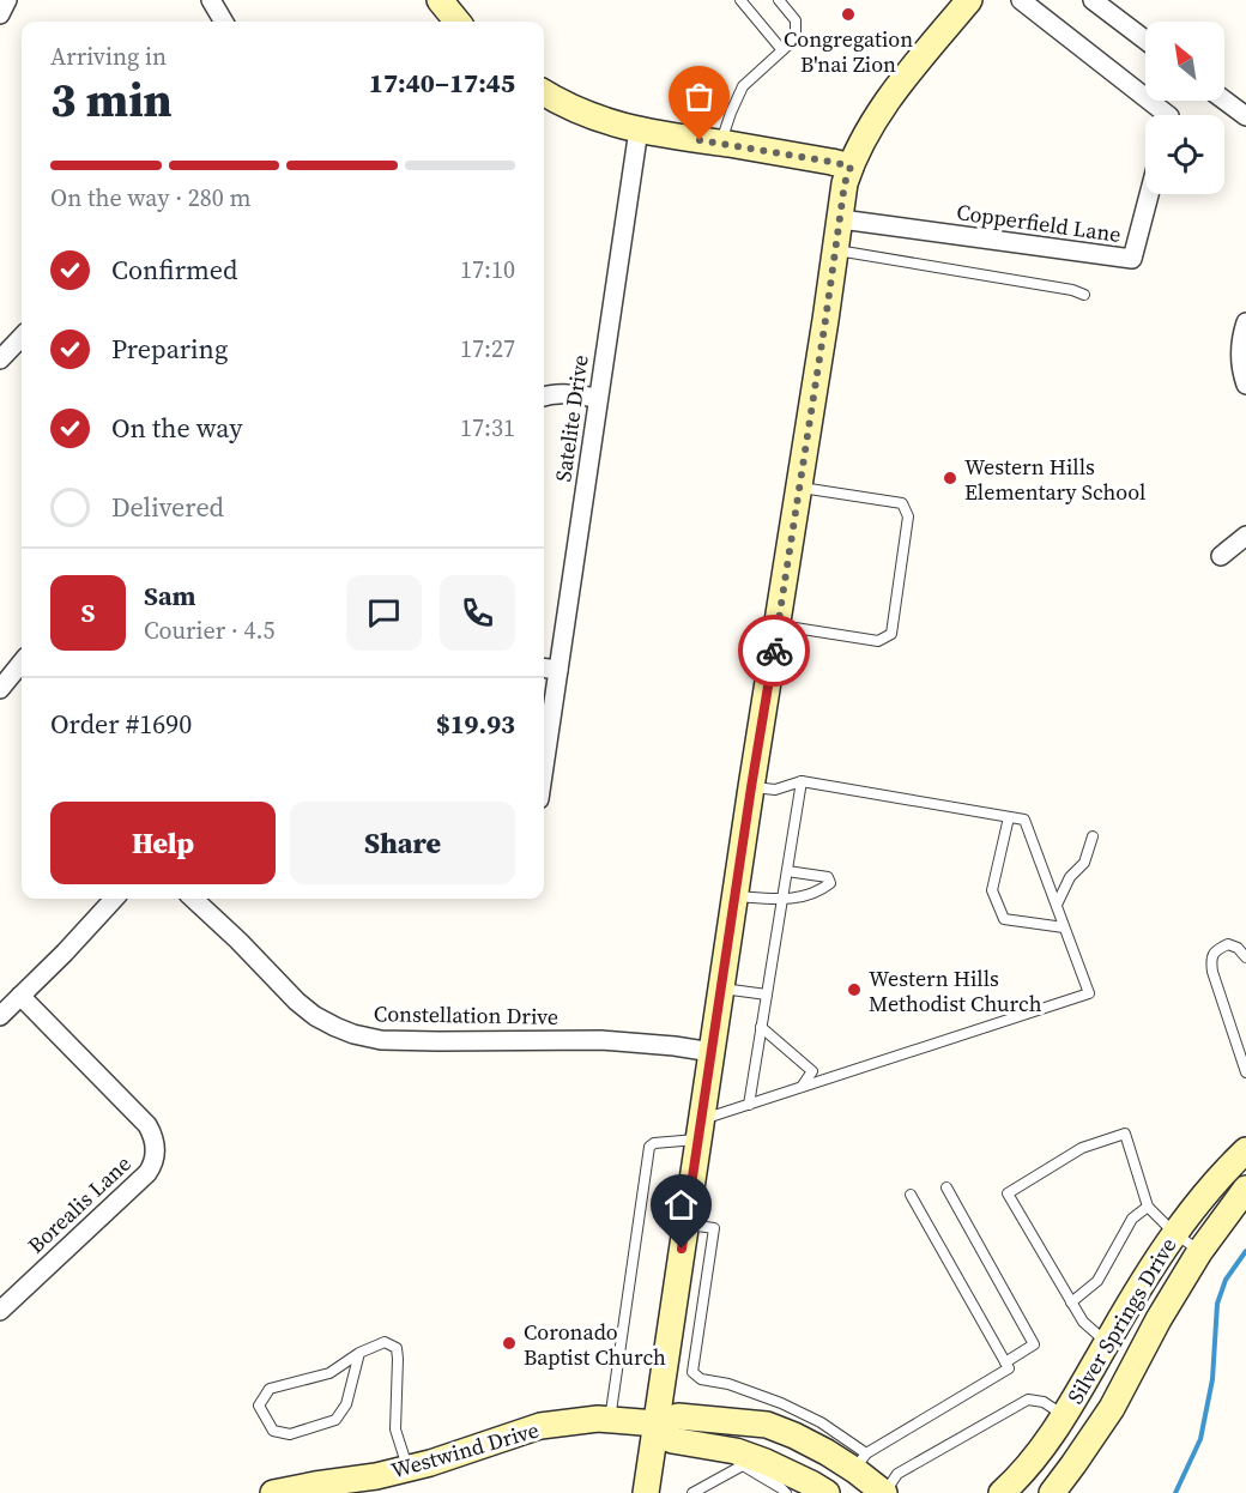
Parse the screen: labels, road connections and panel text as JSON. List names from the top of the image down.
{
  "streets": {
    "street": [
      "Copperfield Lane",
      "Satelite Drive",
      "Constellation Drive",
      "Borealis Lane",
      "Silver Springs Drive",
      "Westwind Drive"
    ]
  },
  "places": [
    "Congregation B'nai Zion",
    "Western Hills Elementary School",
    "Western Hills Methodist Church",
    "Coronado Baptist Church"
  ],
  "north": "top left",
  "page": {
    "heading": ["3 min", "Arriving in", "17:40–17:45"],
    "panel": [
      "Sam",
      "Courier · 4.5",
      "Order #1690",
      "$19.93"
    ],
    "bar": "On the way · 280 m",
    "list": [
      ["Confirmed", "17:10"],
      ["Preparing", "17:27"],
      ["On the way", "17:31"],
      "Delivered"
    ],
    "round": "S",
    "buttons": ["Help", "Share"]
  }
}
